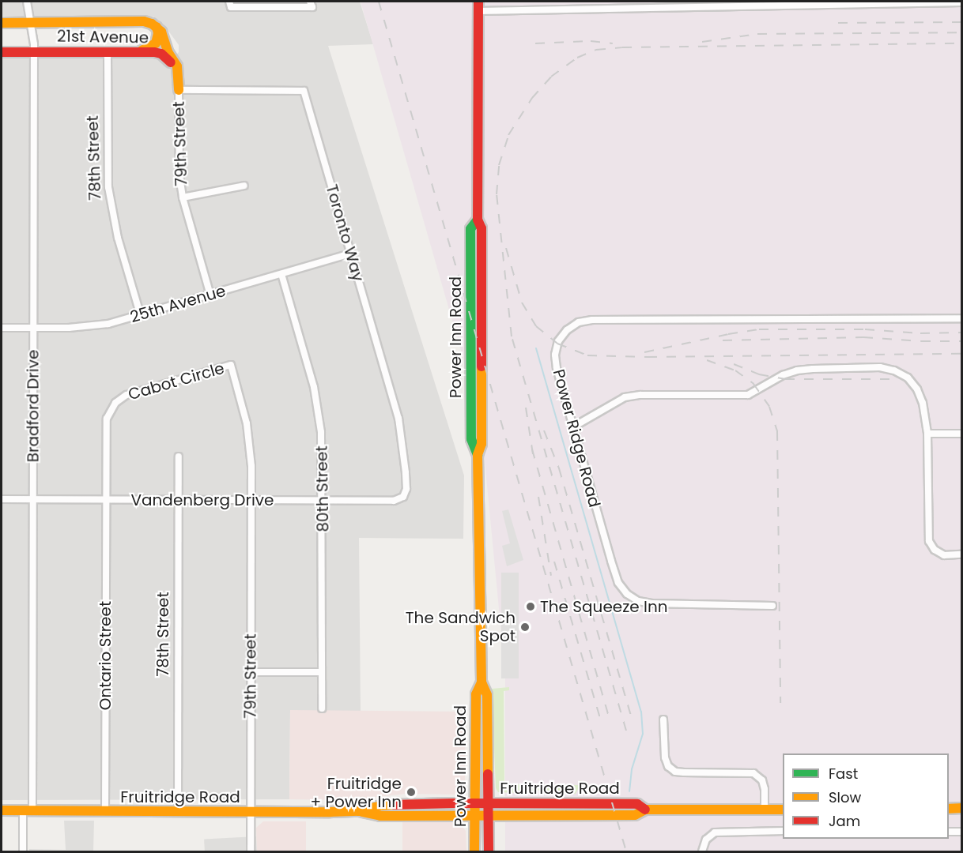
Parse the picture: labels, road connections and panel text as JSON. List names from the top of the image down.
{
  "streets": {
    "main road": ["21st Avenue", "Power Inn Road", "Fruitridge Road"],
    "street": [
      "79th Street",
      "78th Street",
      "Toronto Way",
      "25th Avenue",
      "Cabot Circle",
      "Bradford Drive",
      "Power Ridge Road",
      "80th Street",
      "Vandenberg Drive",
      "Ontario Street"
    ]
  },
  "crossings": [
    ["21st Avenue", "78th Street"],
    ["21st Avenue", "Bradford Drive"],
    ["79th Street", "Toronto Way"],
    ["79th Street", "25th Avenue"],
    ["79th Street", "Cabot Circle"],
    ["79th Street", "Vandenberg Drive"],
    ["79th Street", "Fruitridge Road"],
    ["78th Street", "25th Avenue"],
    ["78th Street", "Vandenberg Drive"],
    ["78th Street", "Fruitridge Road"],
    ["Toronto Way", "25th Avenue"],
    ["Toronto Way", "Vandenberg Drive"],
    ["25th Avenue", "Bradford Drive"],
    ["25th Avenue", "80th Street"],
    ["Power Inn Road", "Fruitridge Road"],
    ["Cabot Circle", "Vandenberg Drive"],
    ["Cabot Circle", "Ontario Street"],
    ["Bradford Drive", "Vandenberg Drive"],
    ["Bradford Drive", "Fruitridge Road"],
    ["80th Street", "Vandenberg Drive"],
    ["Vandenberg Drive", "Ontario Street"],
    ["Ontario Street", "Fruitridge Road"]
  ],
  "places": ["The Squeeze Inn", "The Sandwich Spot", "Fruitridge + Power Inn"],
  "legend": ["Fast", "Slow", "Jam"]
}
